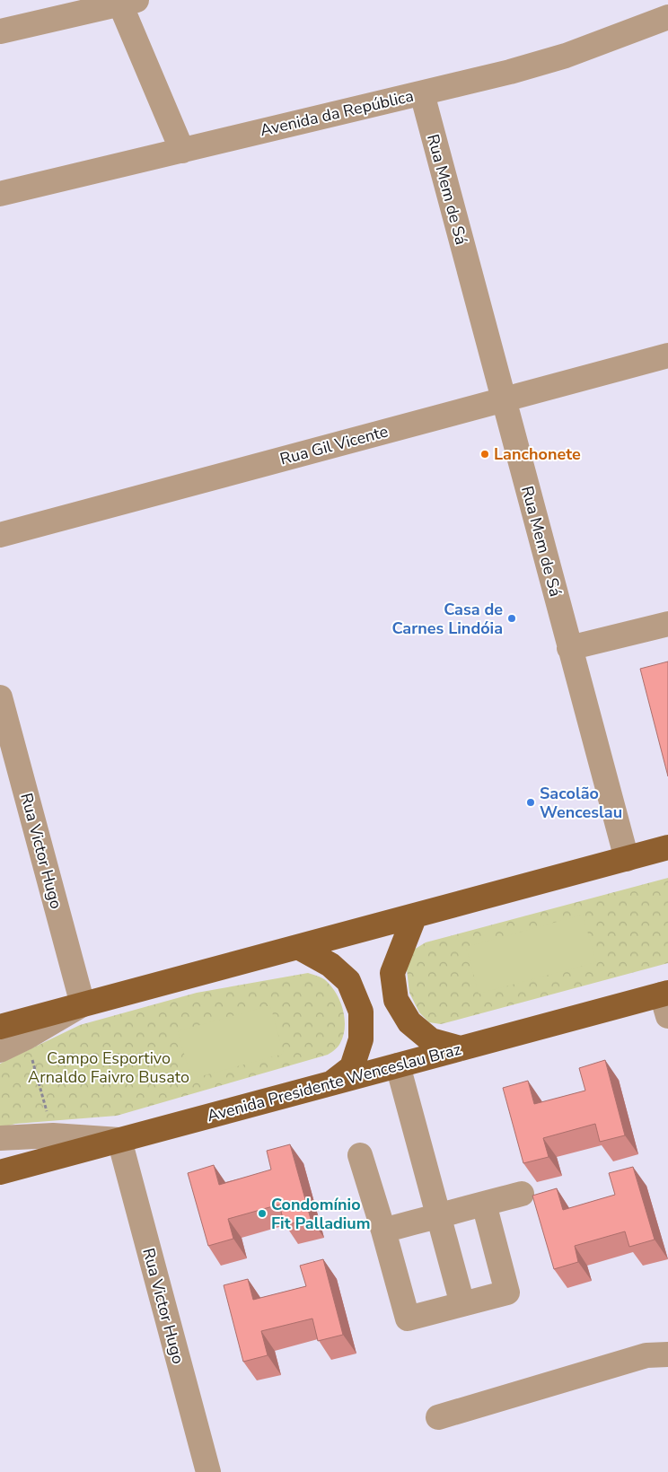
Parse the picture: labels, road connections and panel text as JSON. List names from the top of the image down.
{
  "streets": {
    "main road": ["Avenida Presidente Wenceslau Braz"],
    "street": [
      "Avenida da República",
      "Rua Mem de Sá",
      "Rua Gil Vicente",
      "Rua Victor Hugo"
    ]
  },
  "crossings": [
    ["Avenida da República", "Rua Mem de Sá"],
    ["Rua Mem de Sá", "Rua Gil Vicente"],
    ["Rua Victor Hugo", "Avenida Presidente Wenceslau Braz"]
  ],
  "parks": ["Campo Esportivo Arnaldo Faivro Busato"],
  "places": [
    "Lanchonete",
    "Casa de Carnes Lindóia",
    "Sacolão Wenceslau",
    "Condomínio Fit Palladium"
  ]
}
